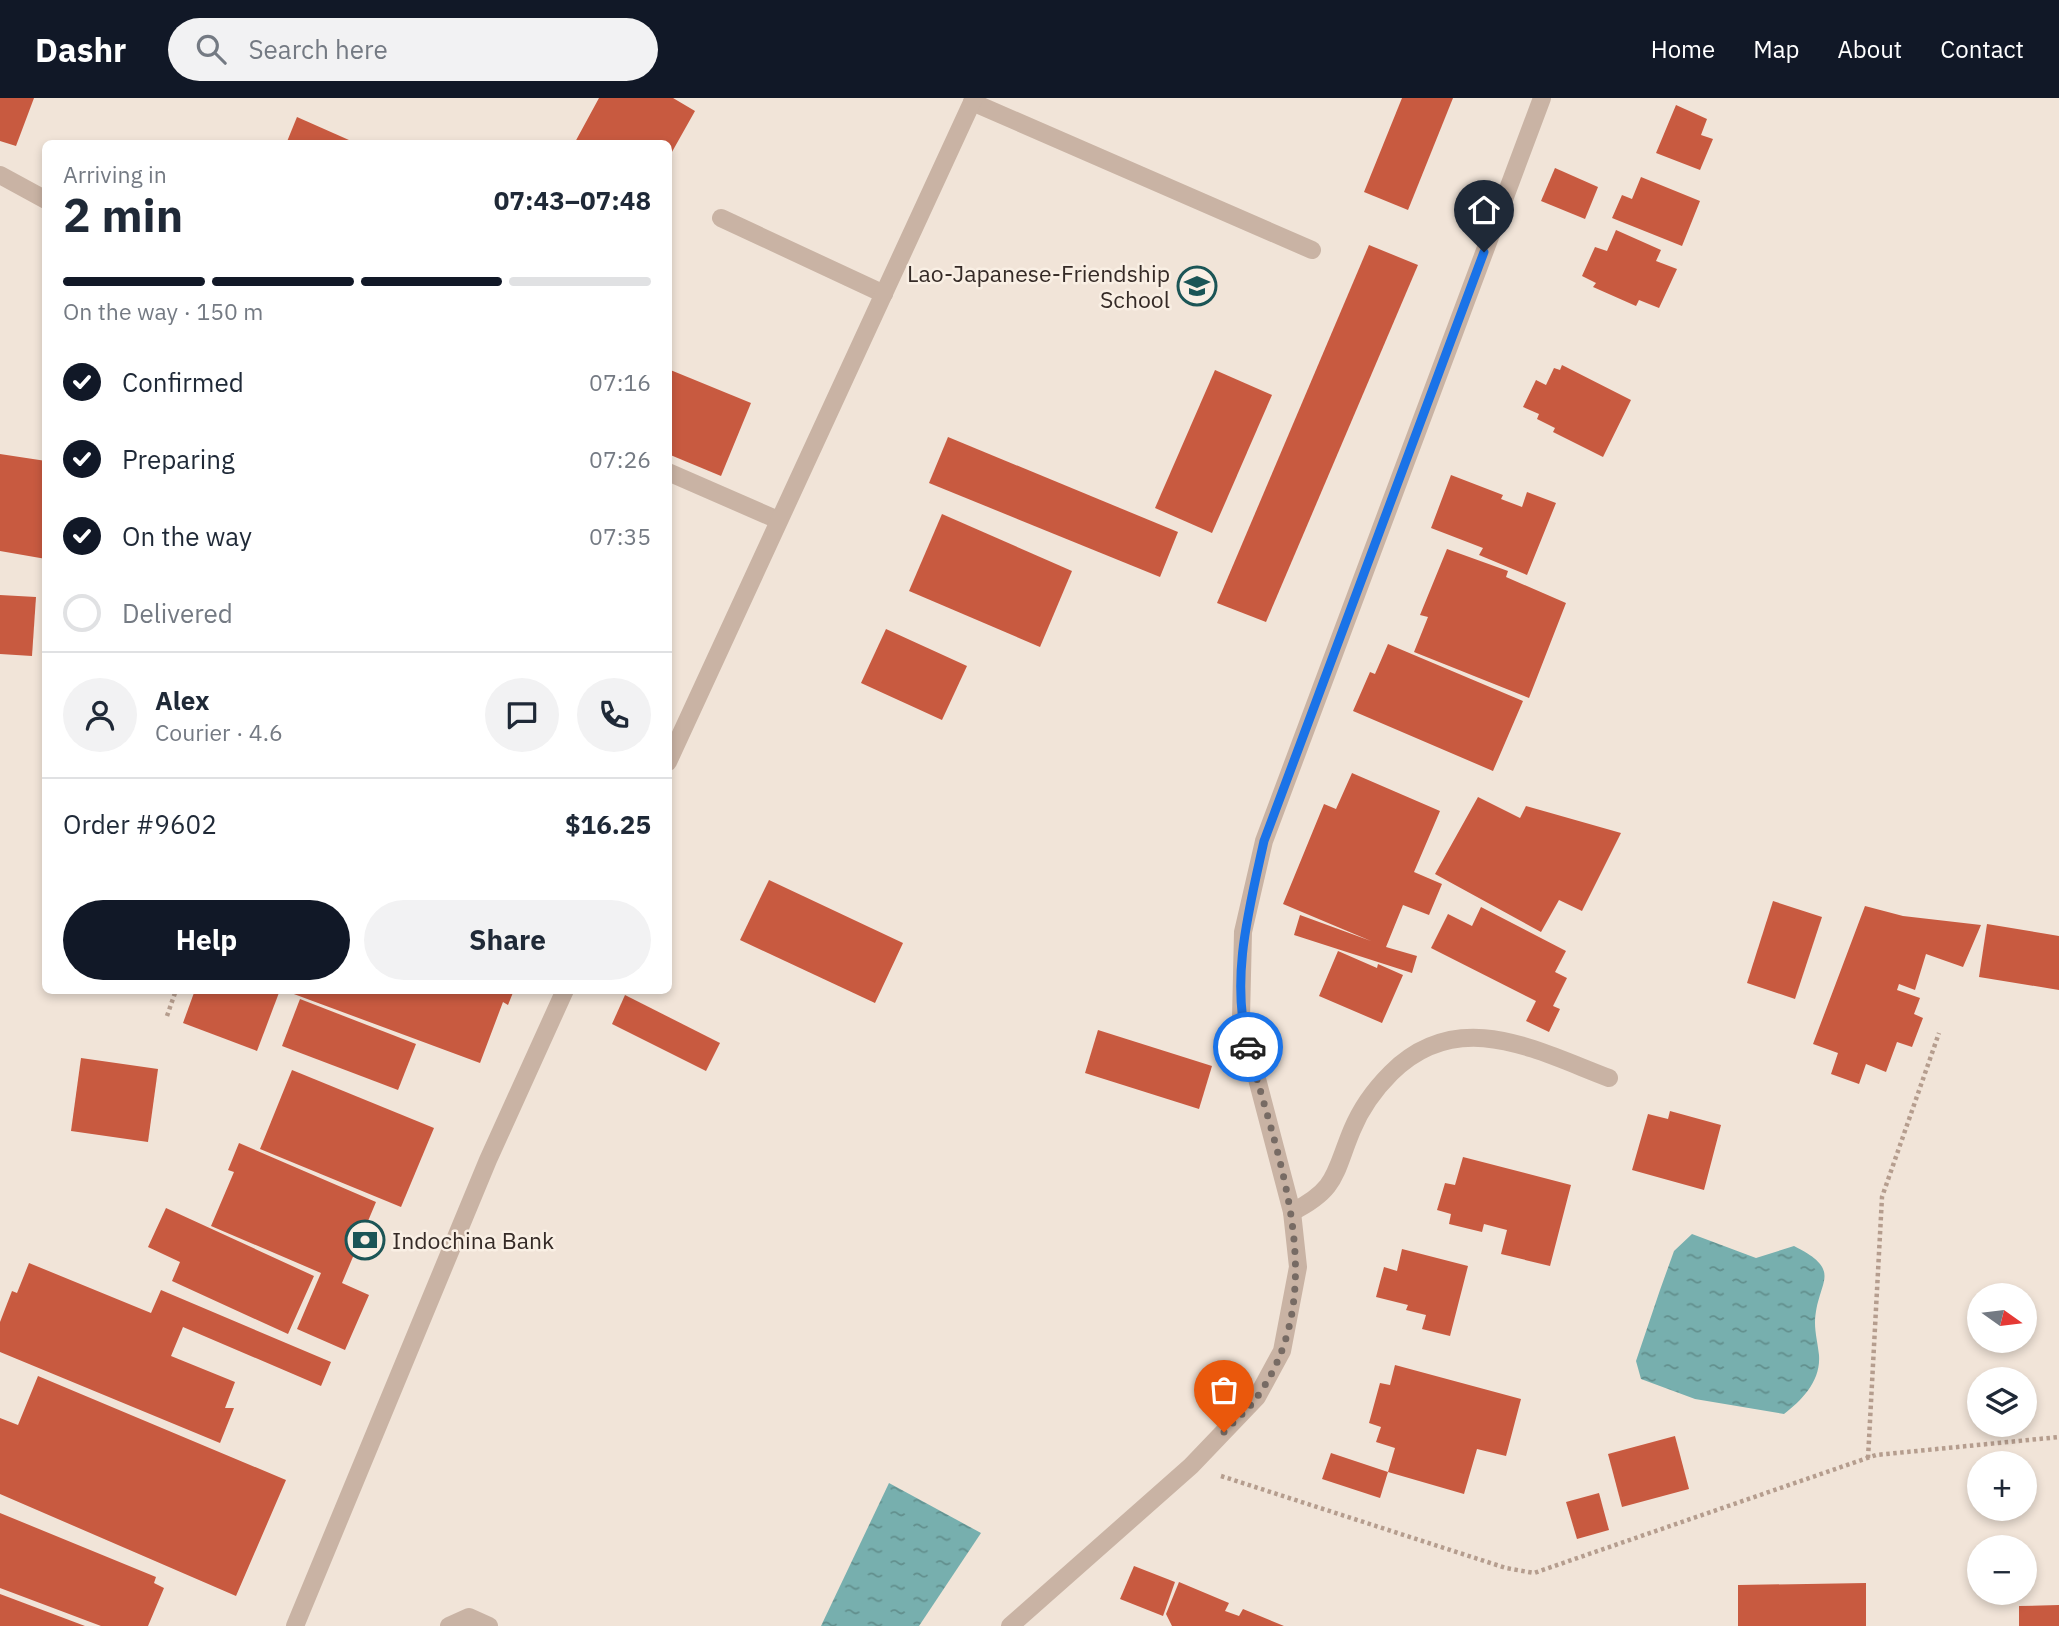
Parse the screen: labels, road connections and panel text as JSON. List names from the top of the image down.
{
  "places": {
    "school or university": ["Lao-Japanese-Friendship School"],
    "bank": ["Indochina Bank"]
  },
  "north": "right",
  "page": {
    "header": "Dashr",
    "search": "Search here",
    "nav": [
      "Home",
      "Map",
      "About",
      "Contact"
    ],
    "heading": ["2 min", "Arriving in", "07:43–07:48"],
    "panel": [
      "Alex",
      "Courier · 4.6",
      "Order #9602",
      "$16.25"
    ],
    "bar": "On the way · 150 m",
    "list": [
      ["Confirmed", "07:16"],
      ["Preparing", "07:26"],
      ["On the way", "07:35"],
      "Delivered"
    ],
    "buttons": ["Help", "Share"],
    "map_buttons": ["+", "−"]
  }
}
